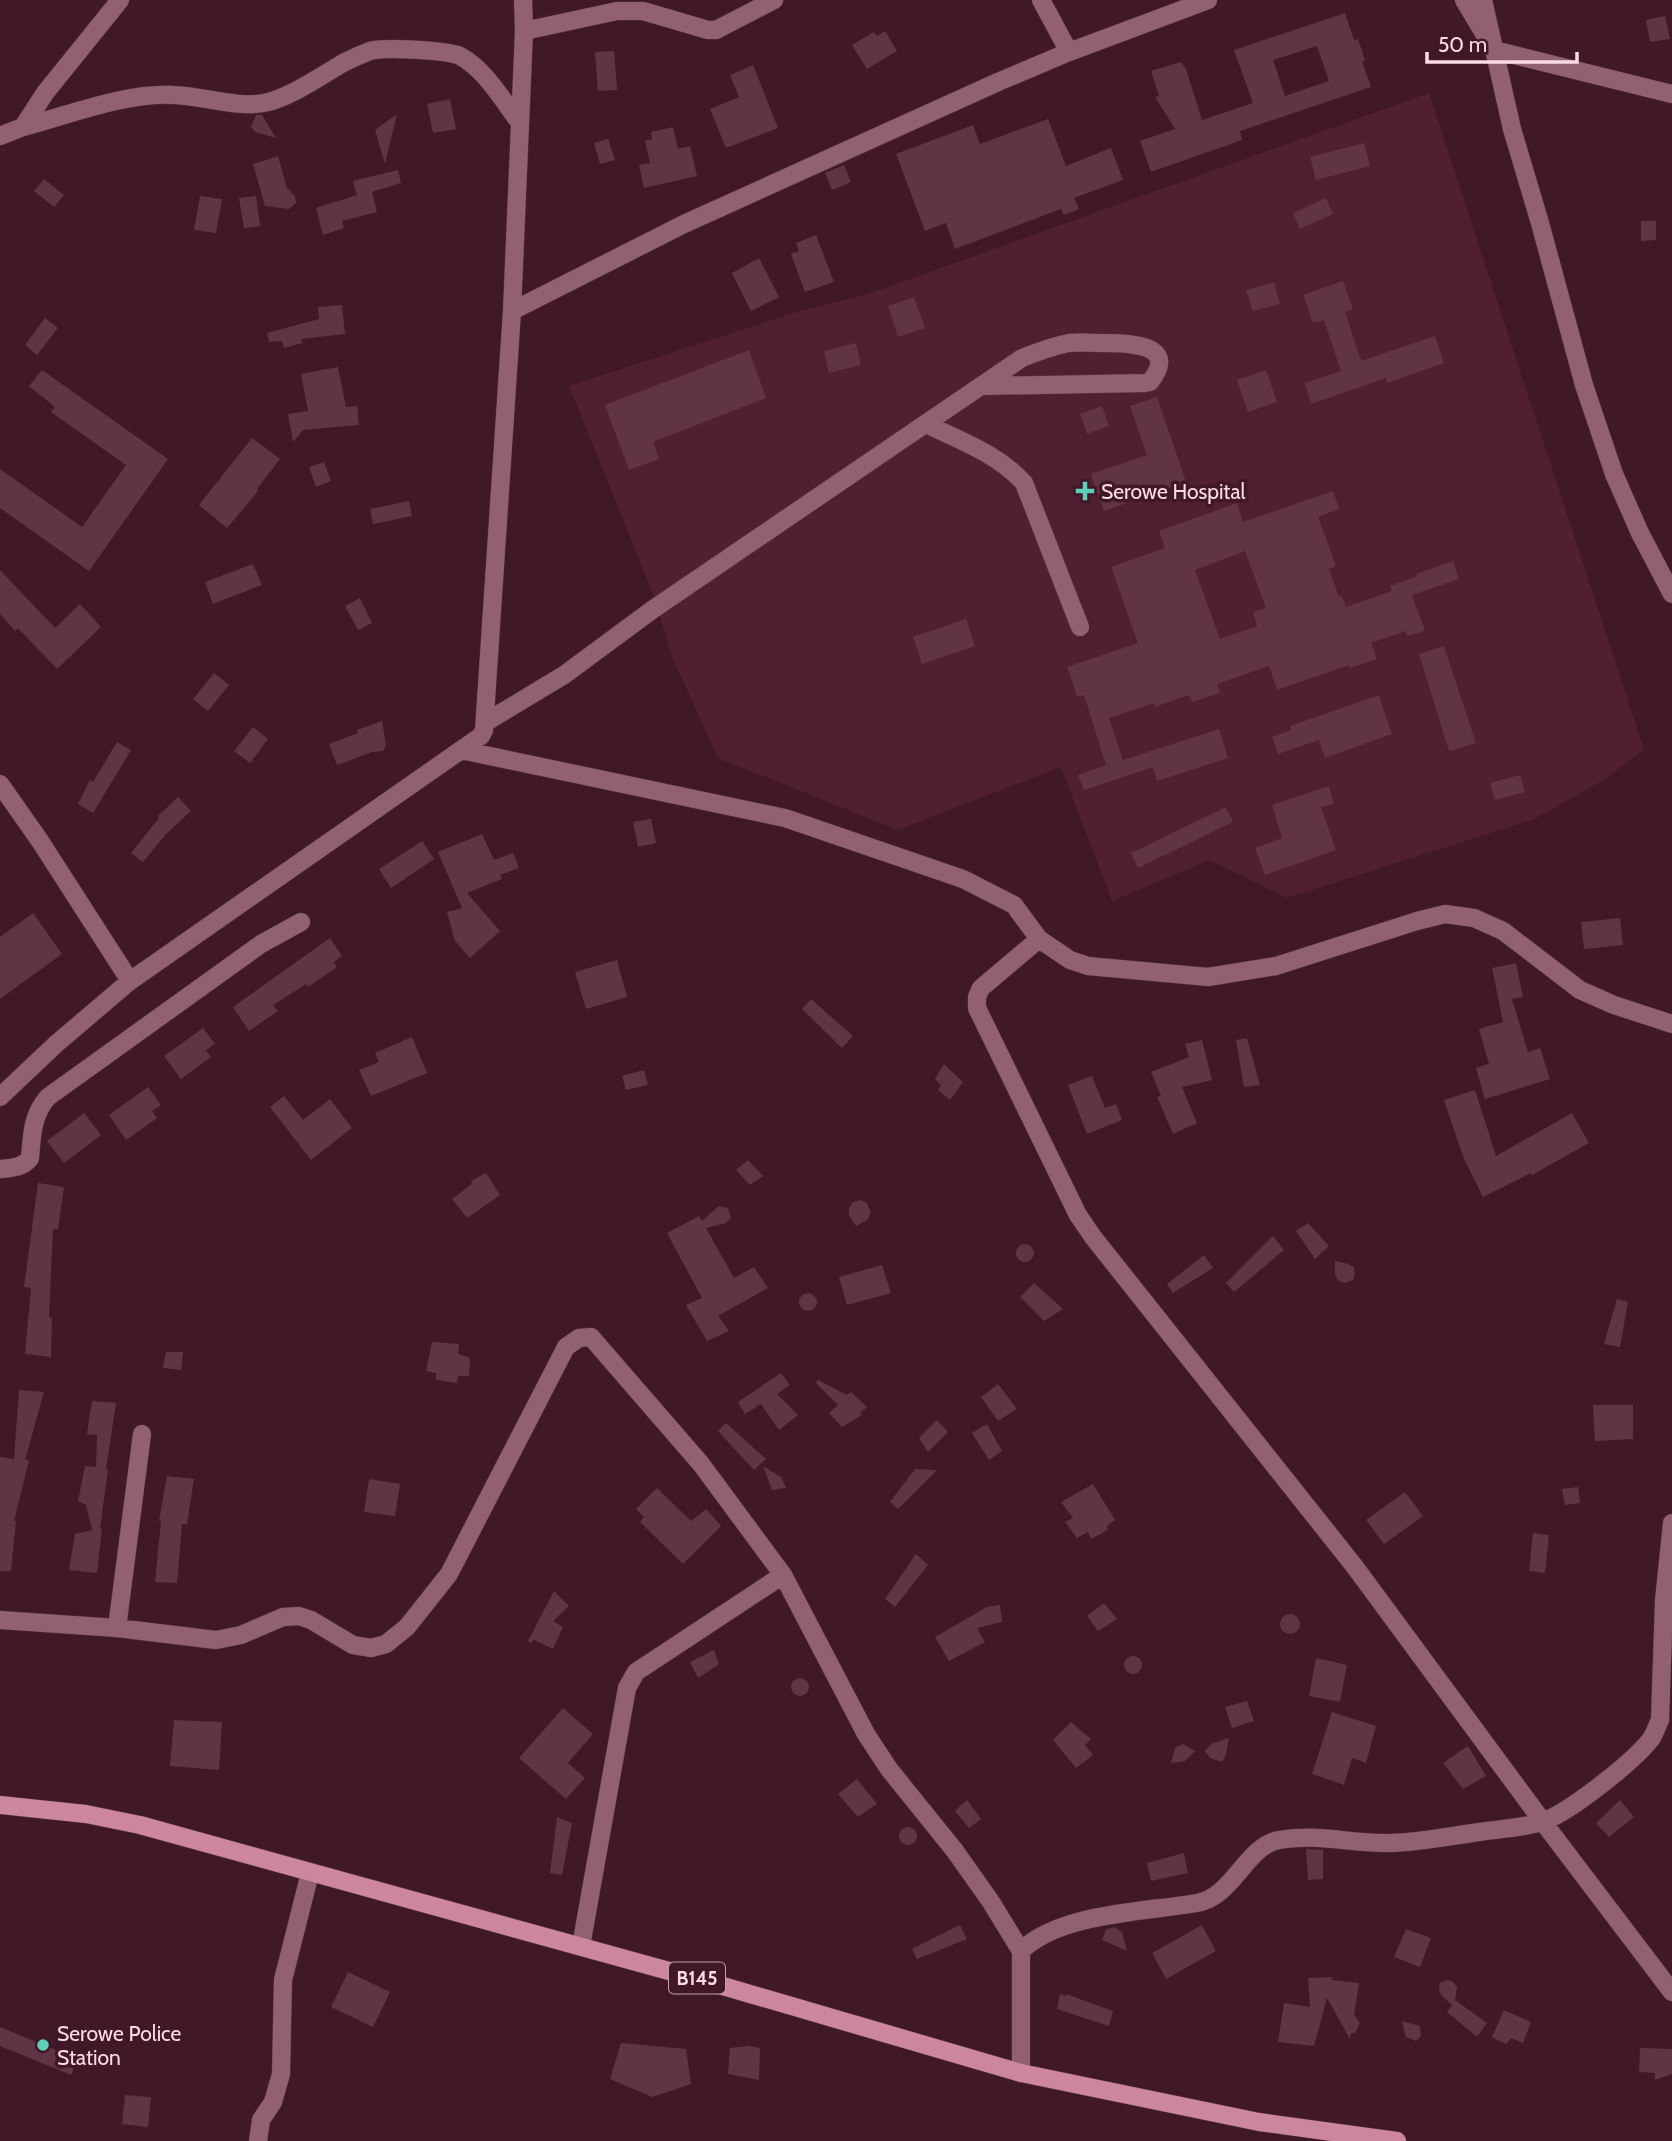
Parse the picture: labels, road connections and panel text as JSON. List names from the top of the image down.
{
  "streets": {
    "main road": ["B145"]
  },
  "places": {
    "health": ["Serowe Hospital"],
    "other": ["Serowe Police Station"]
  },
  "scale_bar": "50 m"
}
